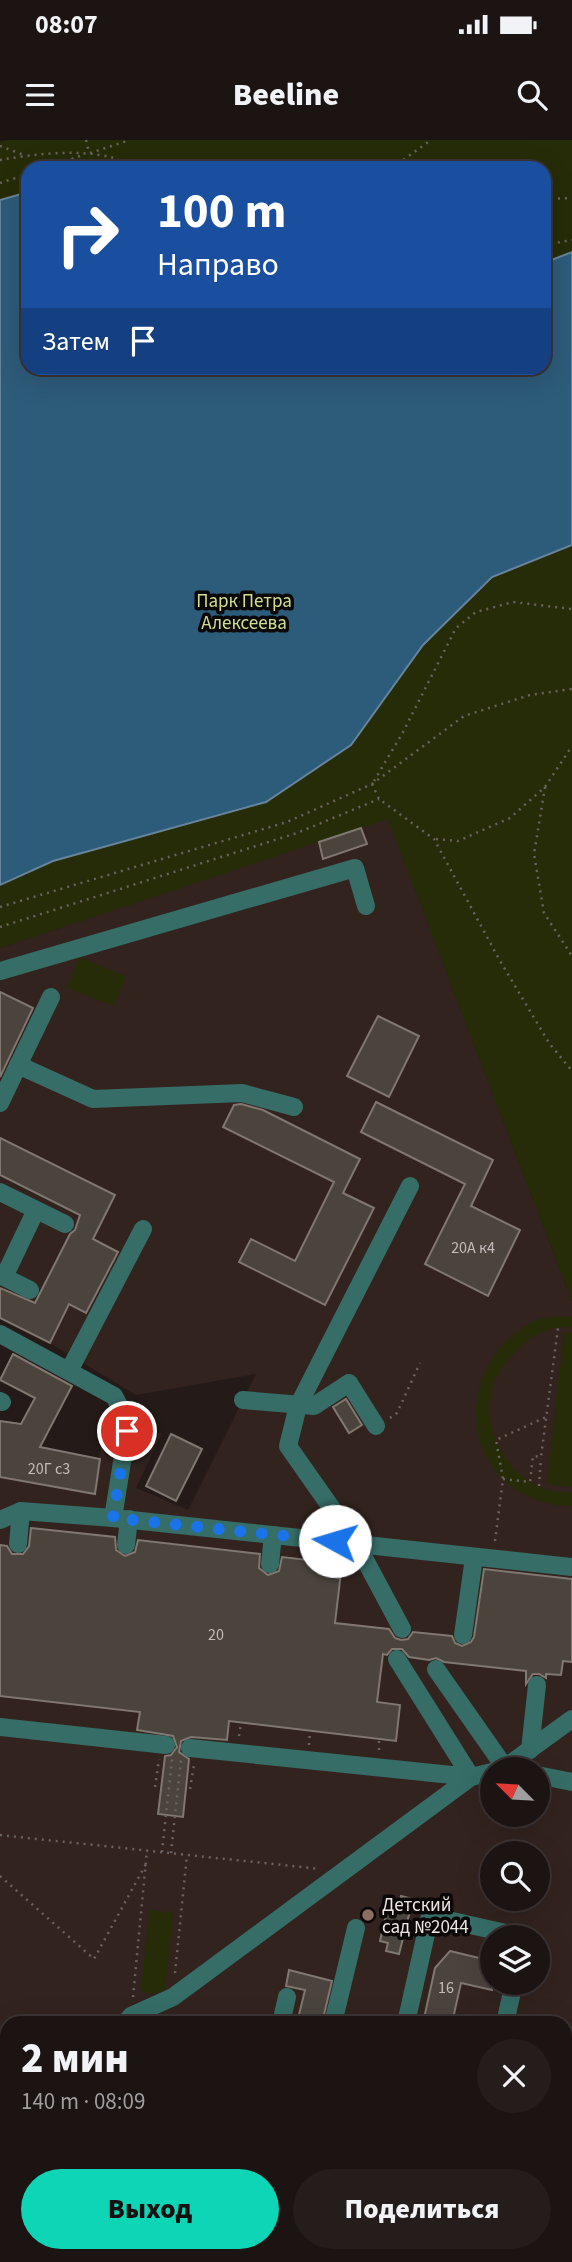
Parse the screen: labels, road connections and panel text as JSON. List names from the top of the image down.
{
  "parks": ["Парк Петра Алексеева"],
  "places": ["Детский сад №2044"],
  "house_numbers": [
    "20А к4",
    "20Г с3",
    "20",
    "16"
  ],
  "north": "top left",
  "page": {
    "status": "08:07",
    "header": "Beeline",
    "turn": ["100 m", "Направо"],
    "then": "Затем",
    "heading": ["2 мин", "140 m · 08:09"],
    "buttons": ["Выход", "Поделиться"]
  }
}
